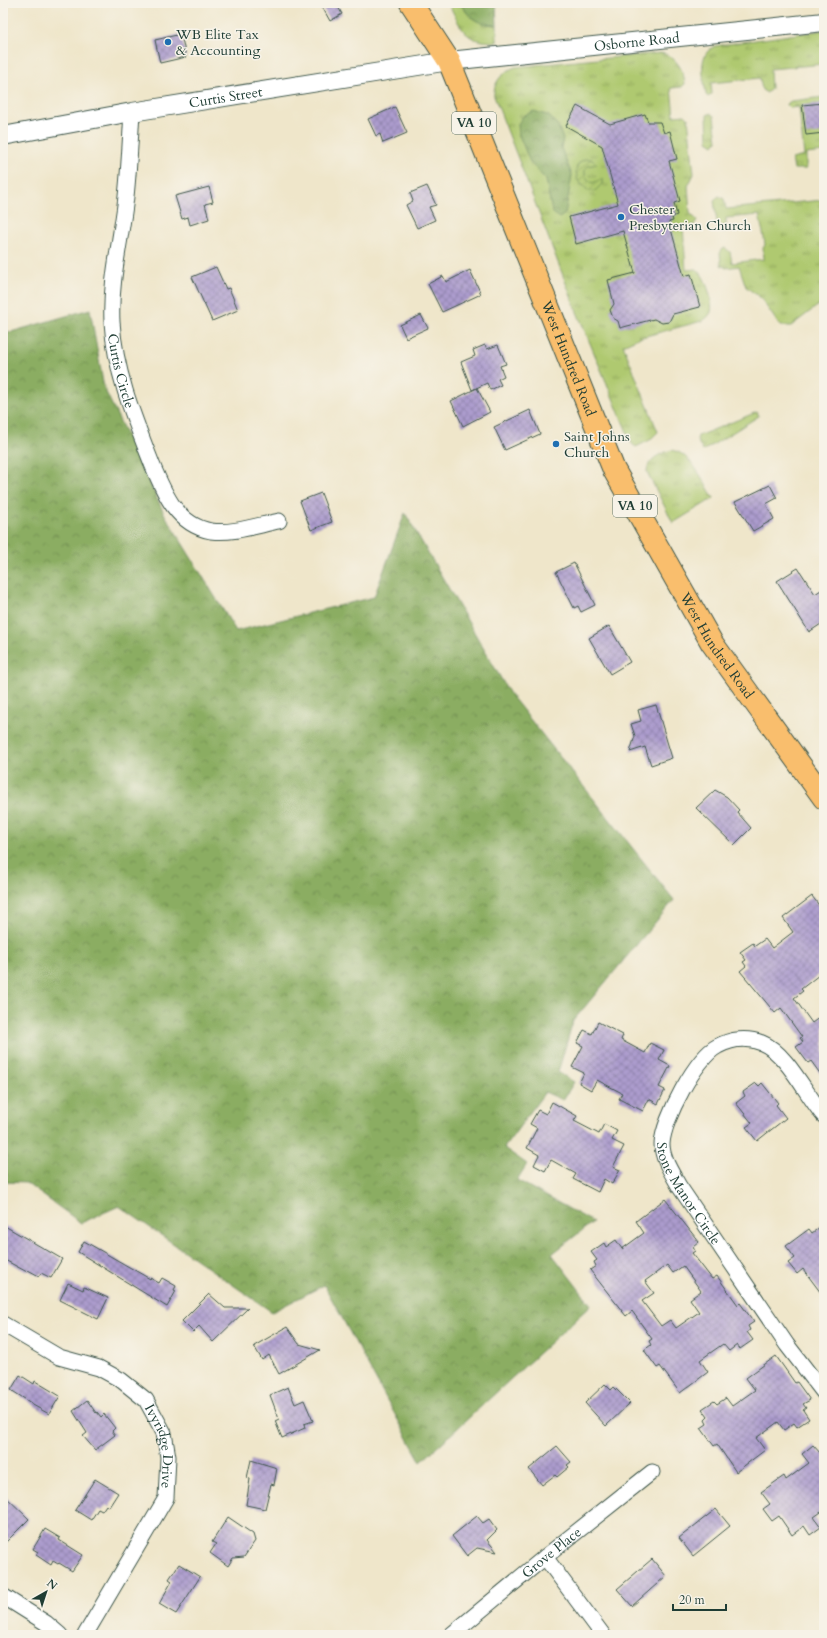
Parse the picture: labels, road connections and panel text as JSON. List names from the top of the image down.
{
  "streets": {
    "main road": ["VA 10", "West Hundred Road"],
    "street": [
      "Osborne Road",
      "Curtis Street",
      "Curtis Circle",
      "Stone Manor Circle",
      "Ivyridge Drive",
      "Grove Place"
    ]
  },
  "crossings": [
    ["Osborne Road", "Curtis Street"],
    ["Osborne Road", "West Hundred Road"],
    ["Curtis Street", "West Hundred Road"],
    ["Curtis Street", "Curtis Circle"]
  ],
  "places": ["WB Elite Tax & Accounting", "Chester Presbyterian Church", "Saint Johns Church"],
  "scale_bar": "20 m",
  "north": "top right"
}
